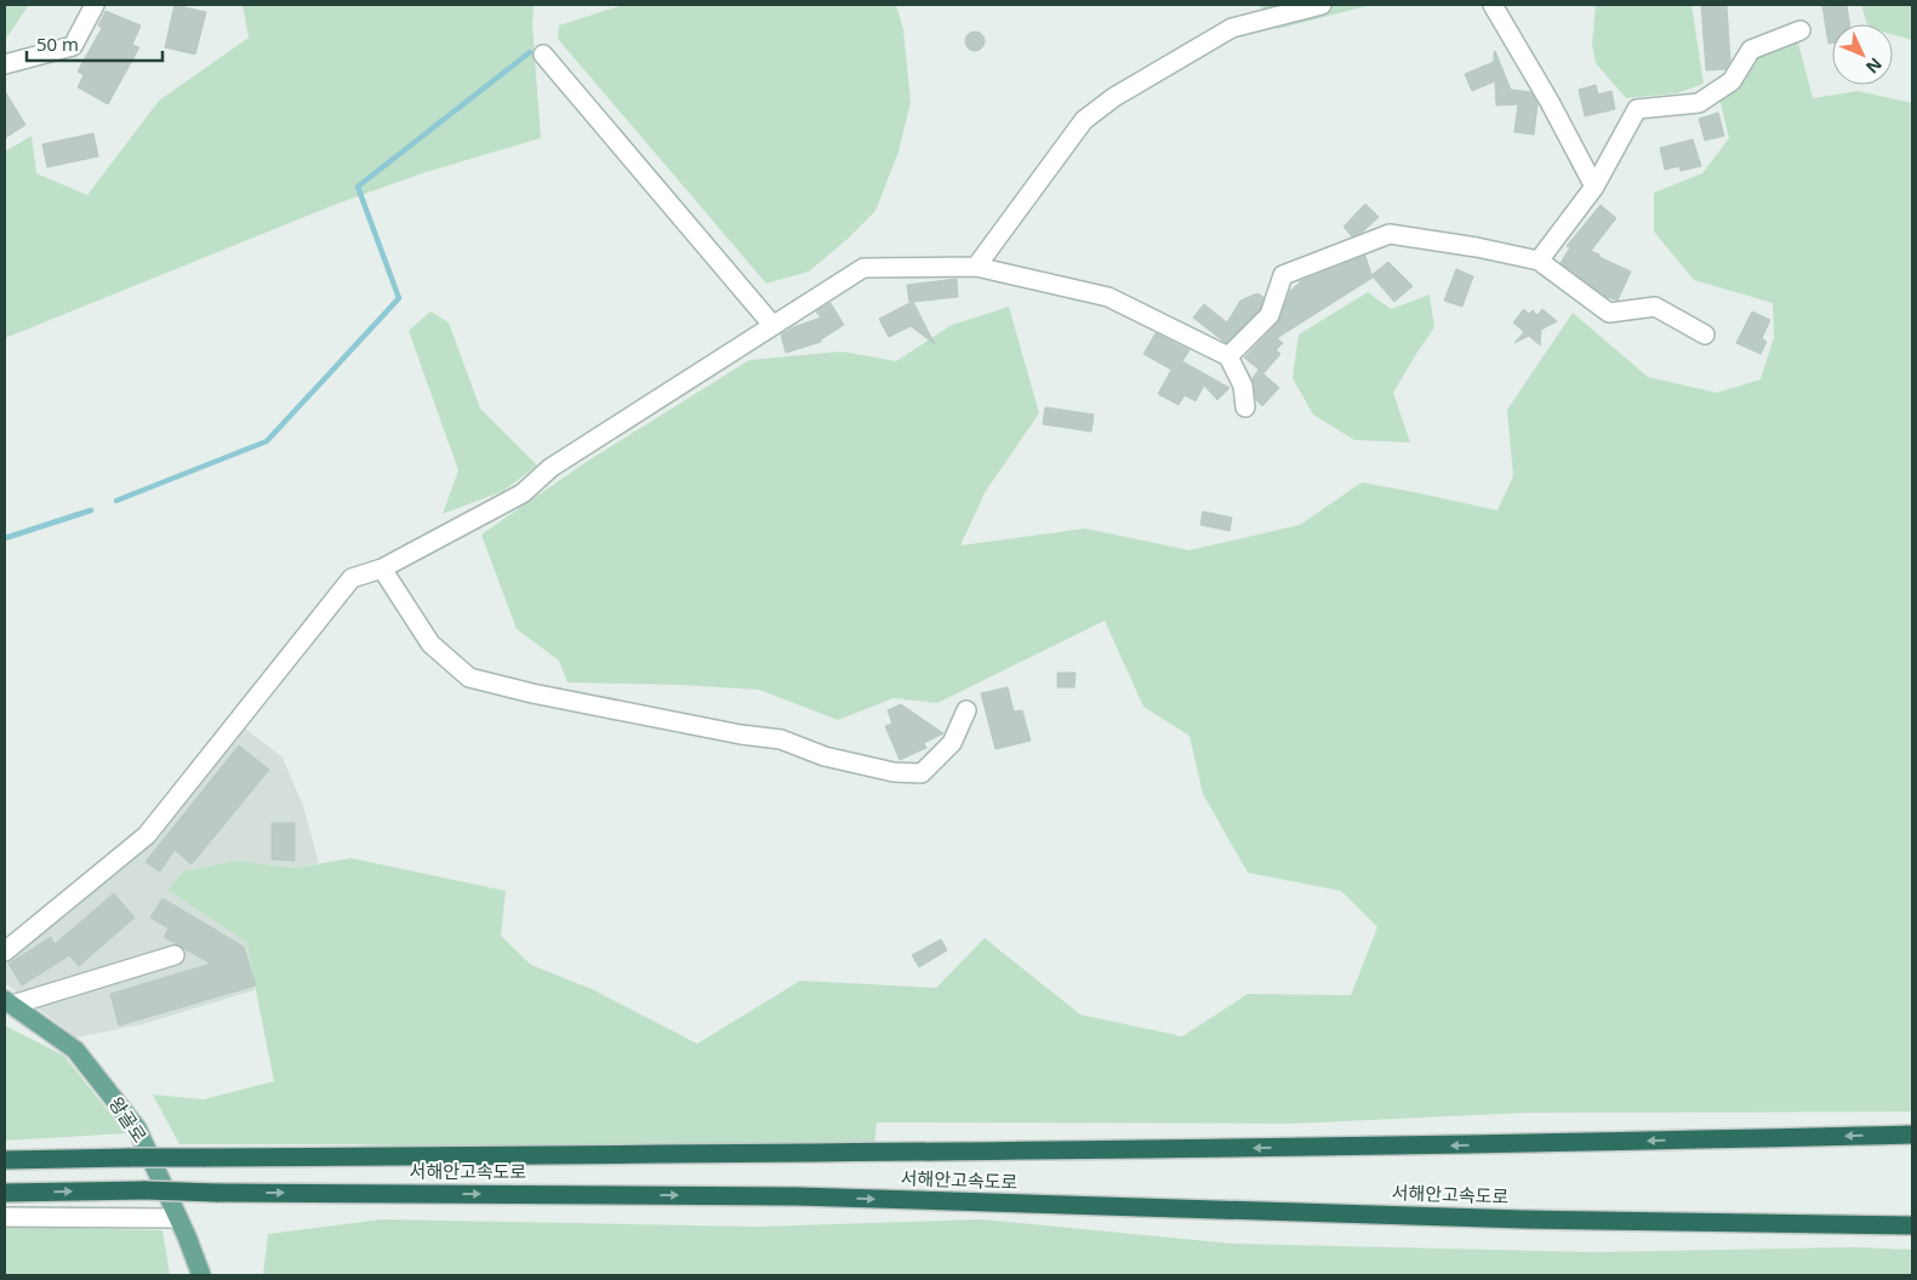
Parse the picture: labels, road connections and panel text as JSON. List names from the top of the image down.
{
  "streets": {
    "highway": ["서해안고속도로"],
    "main road": ["왕골로"]
  },
  "scale_bar": "50 m",
  "north": "bottom right"
}
